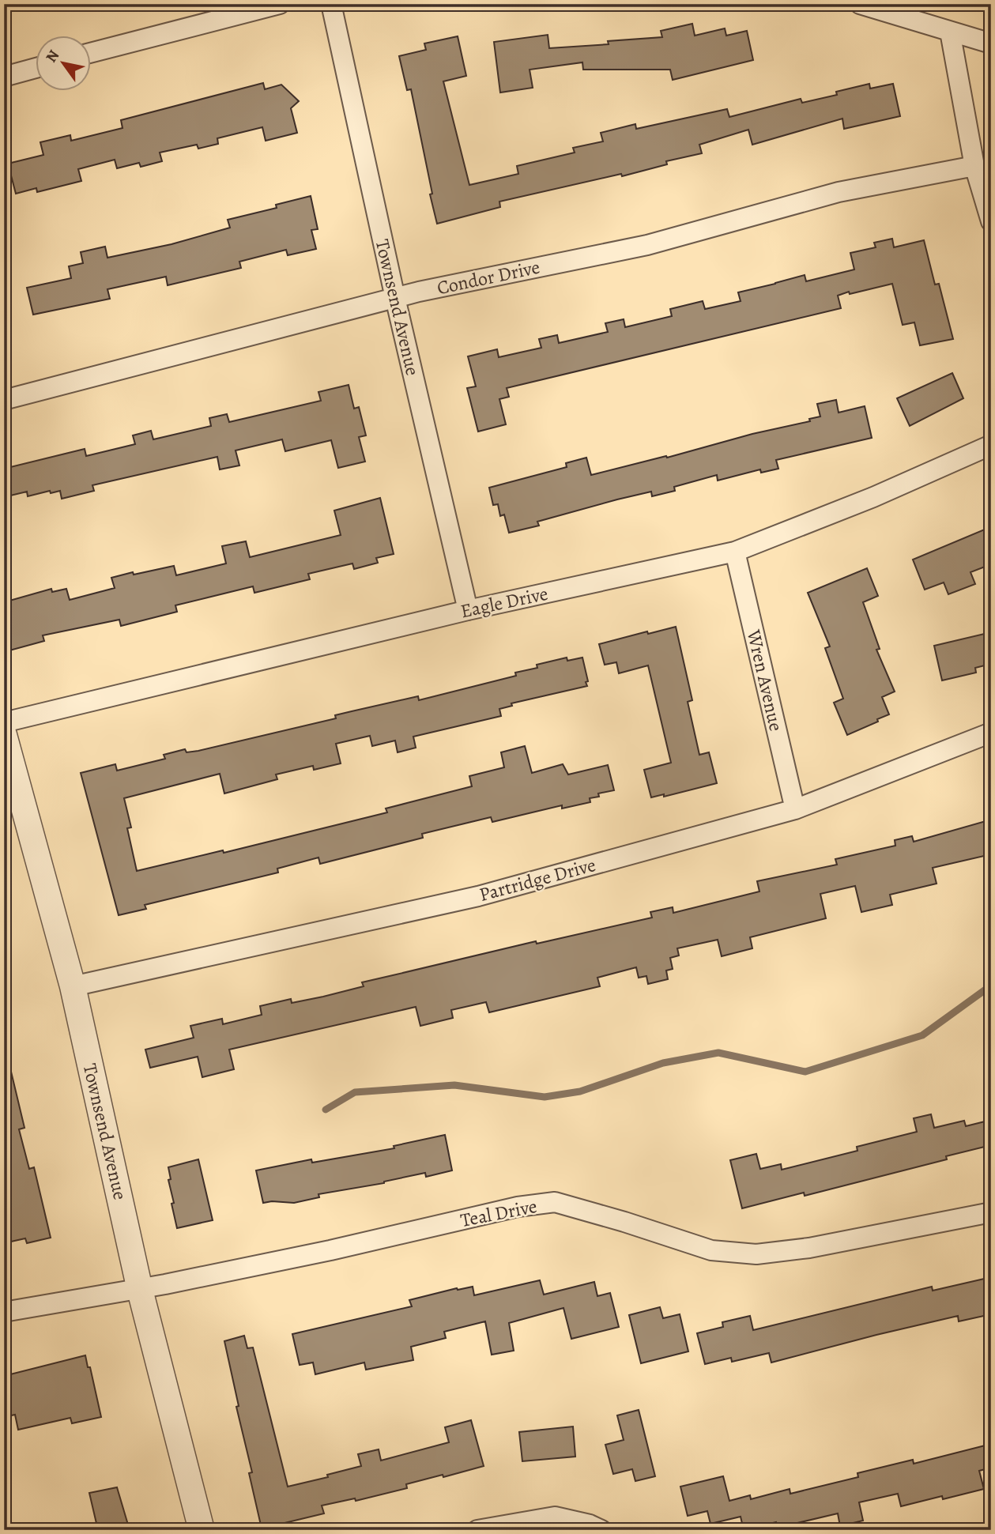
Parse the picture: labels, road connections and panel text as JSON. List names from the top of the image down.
{
  "streets": {
    "street": [
      "Condor Drive",
      "Townsend Avenue",
      "Eagle Drive",
      "Wren Avenue",
      "Partridge Drive",
      "Teal Drive"
    ]
  },
  "crossings": [
    ["Condor Drive", "Townsend Avenue"],
    ["Townsend Avenue", "Eagle Drive"],
    ["Townsend Avenue", "Partridge Drive"],
    ["Townsend Avenue", "Teal Drive"],
    ["Eagle Drive", "Wren Avenue"],
    ["Wren Avenue", "Partridge Drive"]
  ],
  "north": "top left"
}
